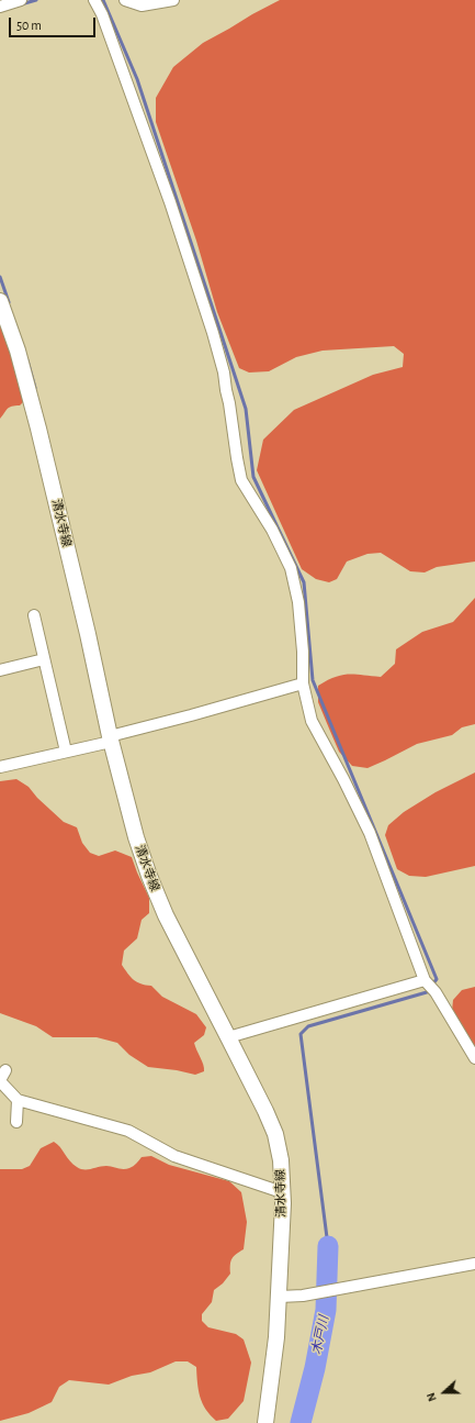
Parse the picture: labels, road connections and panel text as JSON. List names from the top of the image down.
{
  "streets": {
    "main road": ["清水寺線"]
  },
  "water": ["木戸川"],
  "scale_bar": "50 m",
  "north": "left"
}
